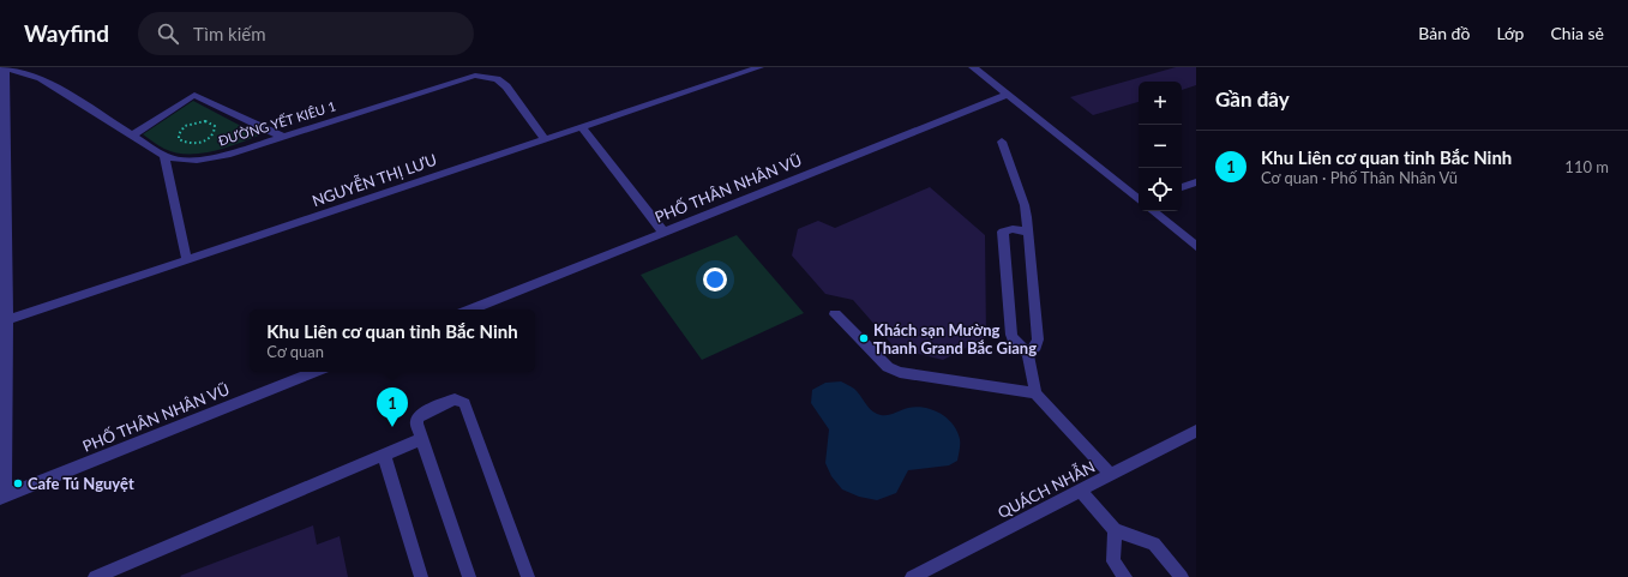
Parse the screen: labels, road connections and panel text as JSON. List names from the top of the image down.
{
  "streets": {
    "street": [
      "ĐƯỜNG YẾT KIÊU 1",
      "NGUYỄN THỊ LƯU",
      "PHỐ THÂN NHÂN VŨ",
      "QUÁCH NHẪN"
    ]
  },
  "crossings": [
    ["ĐƯỜNG YẾT KIÊU 1", "NGUYỄN THỊ LƯU"]
  ],
  "places": ["Khách sạn Mường Thanh Grand Bắc Giang", "Cafe Tú Nguyệt"],
  "page": {
    "header": "Wayfind",
    "search": "Tìm kiếm",
    "nav": ["Bản đồ", "Lớp", "Chia sẻ"],
    "heading": "Gần đây",
    "map_buttons": ["+", "−"],
    "list": [
      {
        "mark": "1",
        "name": "Khu Liên cơ quan tỉnh Bắc Ninh",
        "note": "Cơ quan · Phố Thân Nhân Vũ",
        "value": "110 m"
      }
    ],
    "popup": ["Khu Liên cơ quan tỉnh Bắc Ninh", "Cơ quan"],
    "pins": "1"
  }
}
